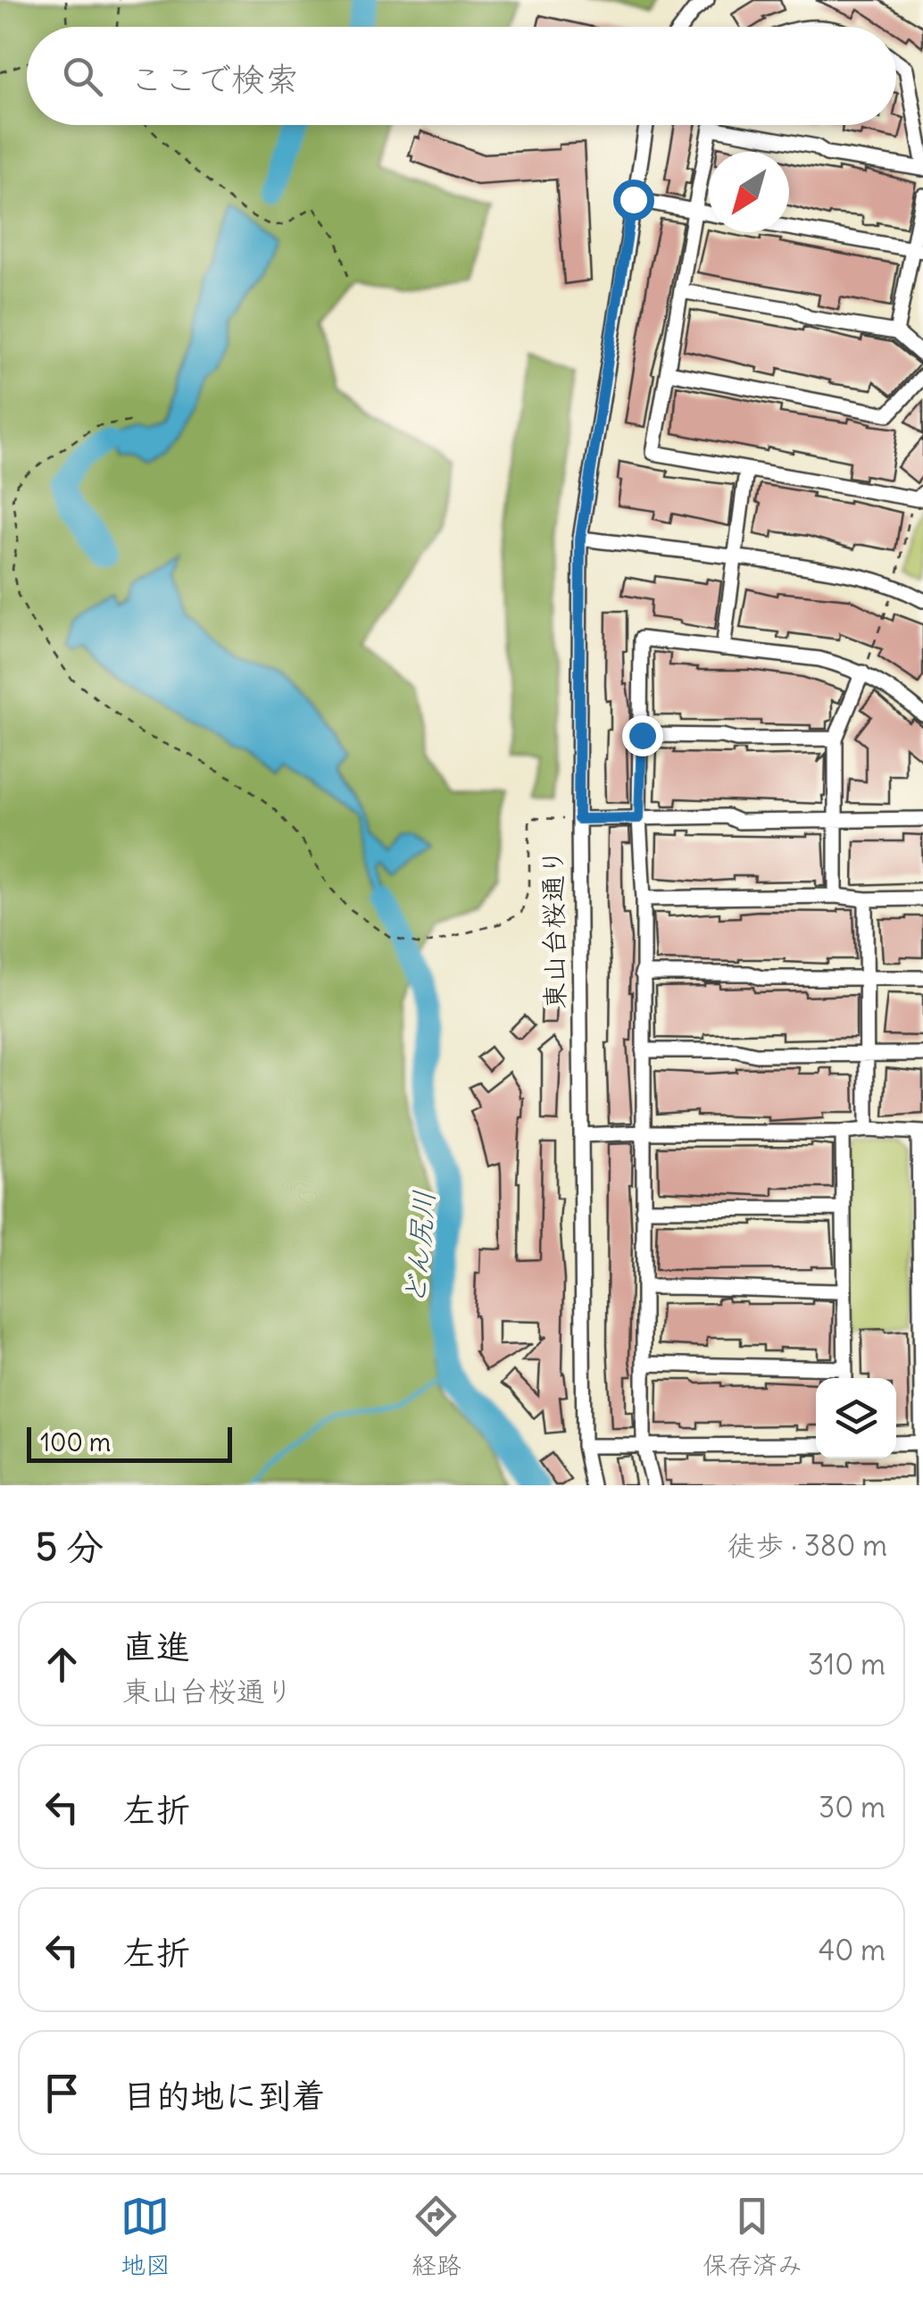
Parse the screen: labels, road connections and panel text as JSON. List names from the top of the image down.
{
  "streets": {
    "street": ["東山台桜通り"]
  },
  "water": ["どん尻川"],
  "scale_bar": "100 m",
  "north": "bottom left",
  "page": {
    "search": "ここで検索",
    "scale": "100 m",
    "heading": ["5 分", "徒歩 · 380 m"],
    "list": [
      ["直進", "東山台桜通り", "310 m"],
      ["左折", "30 m"],
      ["左折", "40 m"],
      "目的地に到着"
    ],
    "nav": ["地図", "経路", "保存済み"]
  }
}
